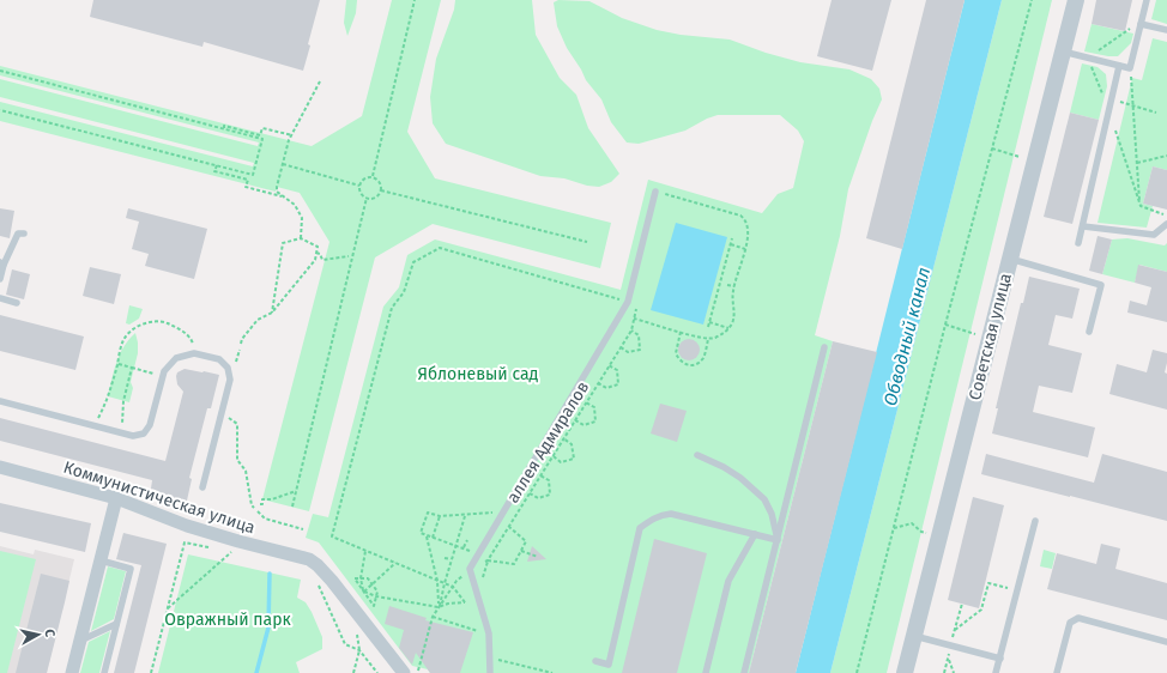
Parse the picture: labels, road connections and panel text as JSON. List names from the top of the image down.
{
  "streets": {
    "street": ["Советская улица", "Коммунистическая улица"],
    "path": ["аллея Адмиралов"]
  },
  "water": ["Обводный канал"],
  "parks": ["Яблоневый сад", "Овражный парк"],
  "north": "right"
}
